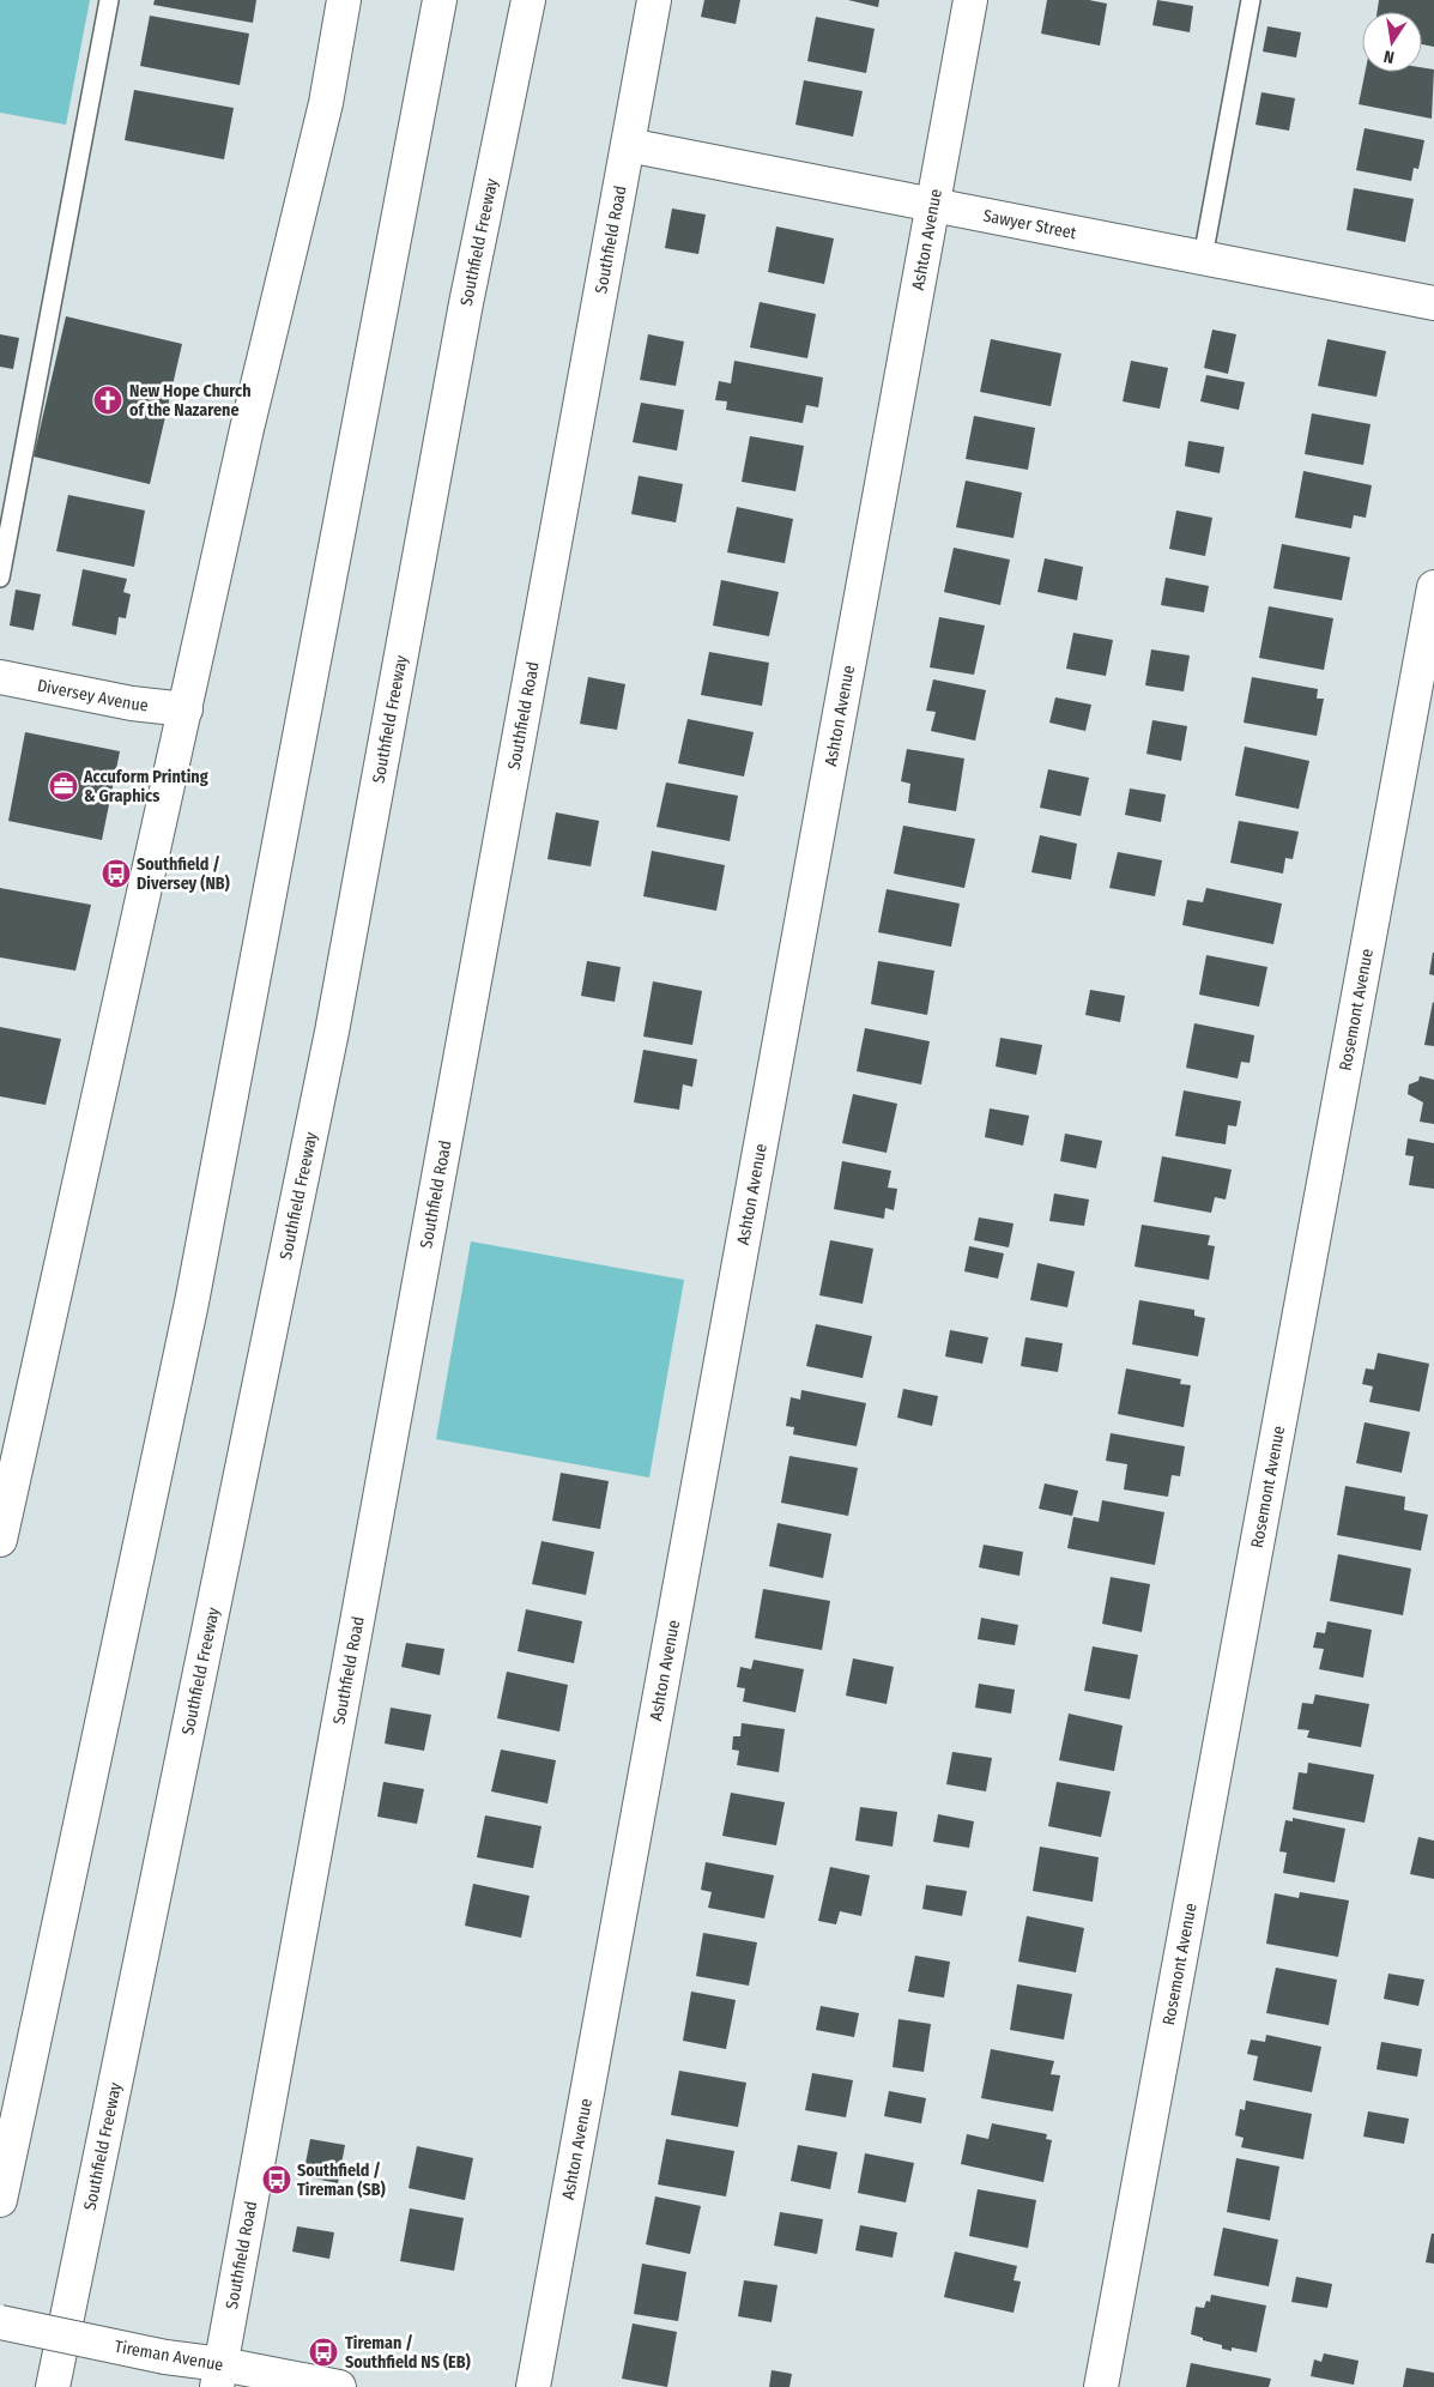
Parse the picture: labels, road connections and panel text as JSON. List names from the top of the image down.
{
  "streets": {
    "main road": [
      "Sawyer Street",
      "Southfield Road",
      "Ashton Avenue",
      "Southfield Freeway",
      "Diversey Avenue",
      "Rosemont Avenue",
      "Tireman Avenue"
    ]
  },
  "crossings": [
    ["Sawyer Street", "Southfield Road"],
    ["Sawyer Street", "Ashton Avenue"],
    ["Southfield Road", "Tireman Avenue"]
  ],
  "places": {
    "church": ["New Hope Church of the Nazarene"],
    "office": ["Accuform Printing & Graphics"],
    "bus stop": ["Southfield / Diversey (NB)", "Southfield / Tireman (SB)", "Tireman / Southfield NS (EB)"]
  },
  "north": "bottom"
}
